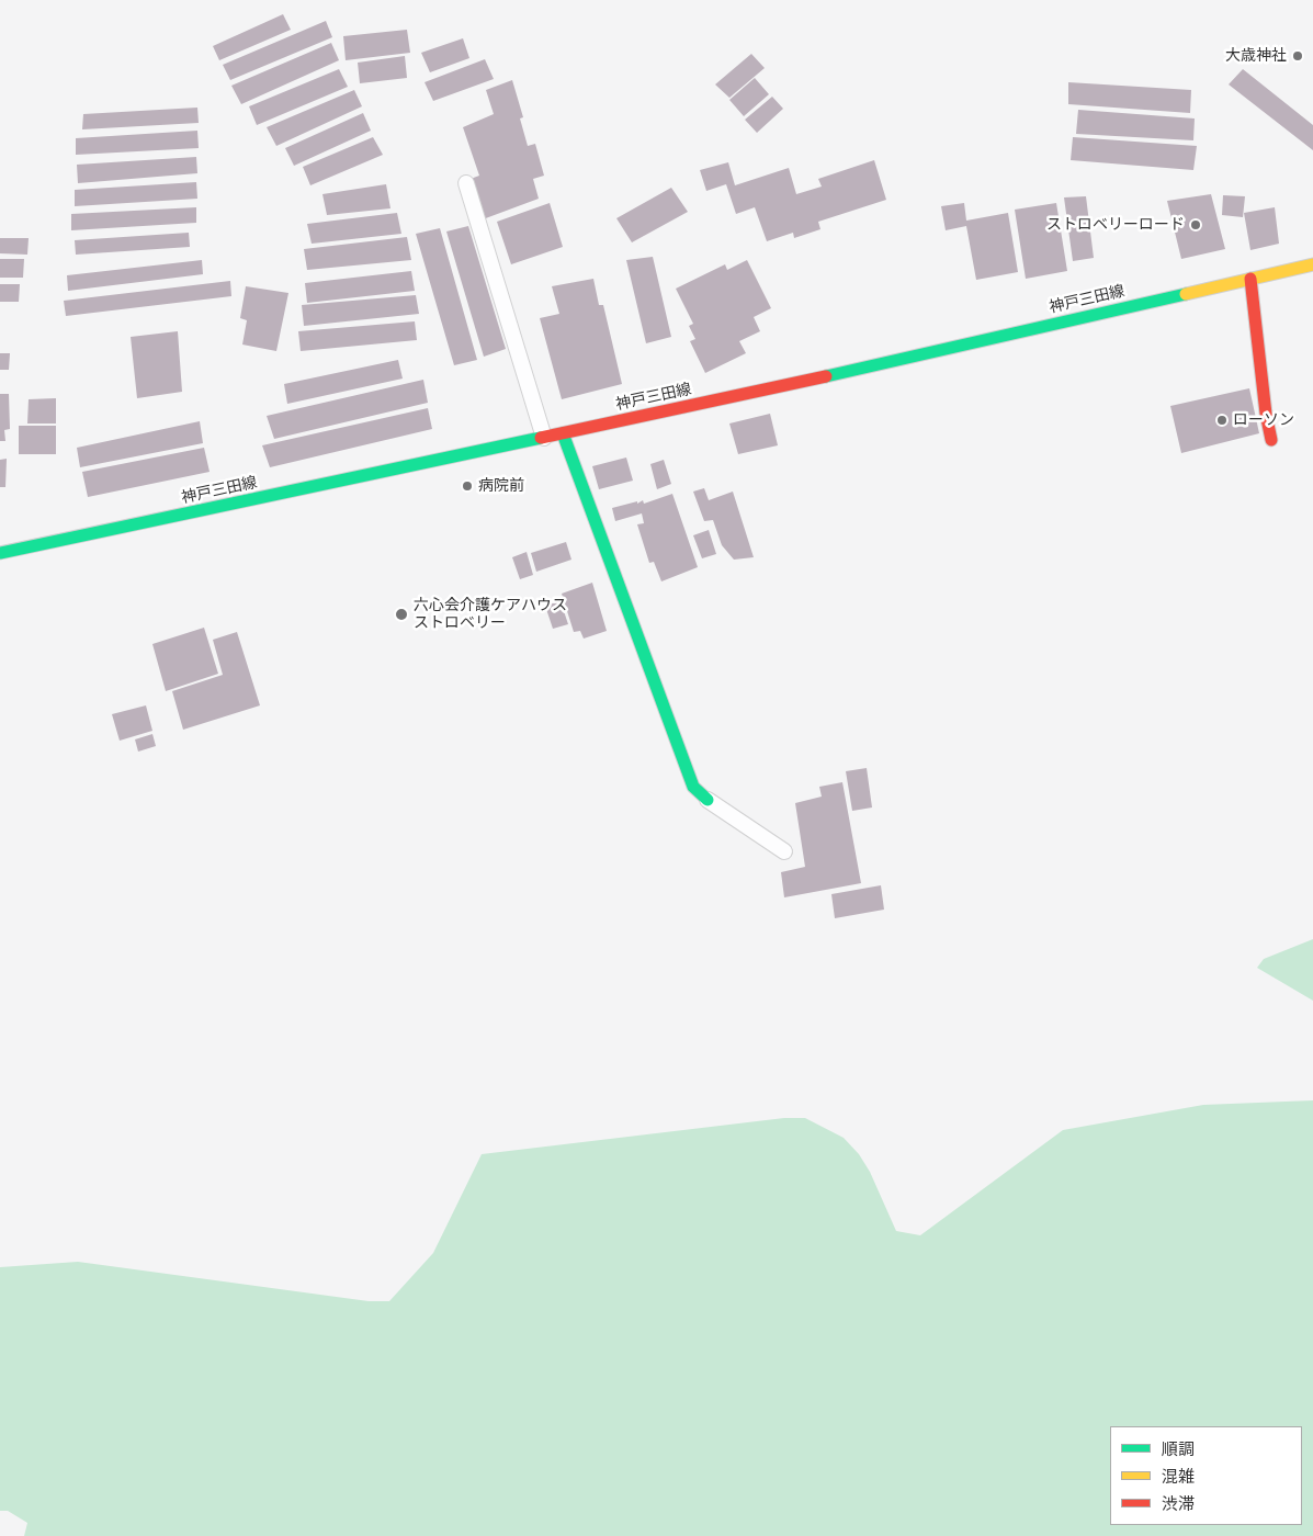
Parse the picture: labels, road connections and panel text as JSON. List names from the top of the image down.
{
  "streets": {
    "main road": ["神戸三田線"]
  },
  "places": [
    "大歳神社",
    "ストロベリーロード",
    "ローソン",
    "病院前",
    "六心会介護ケアハウス ストロベリー"
  ],
  "legend": ["順調", "混雑", "渋滞"]
}
